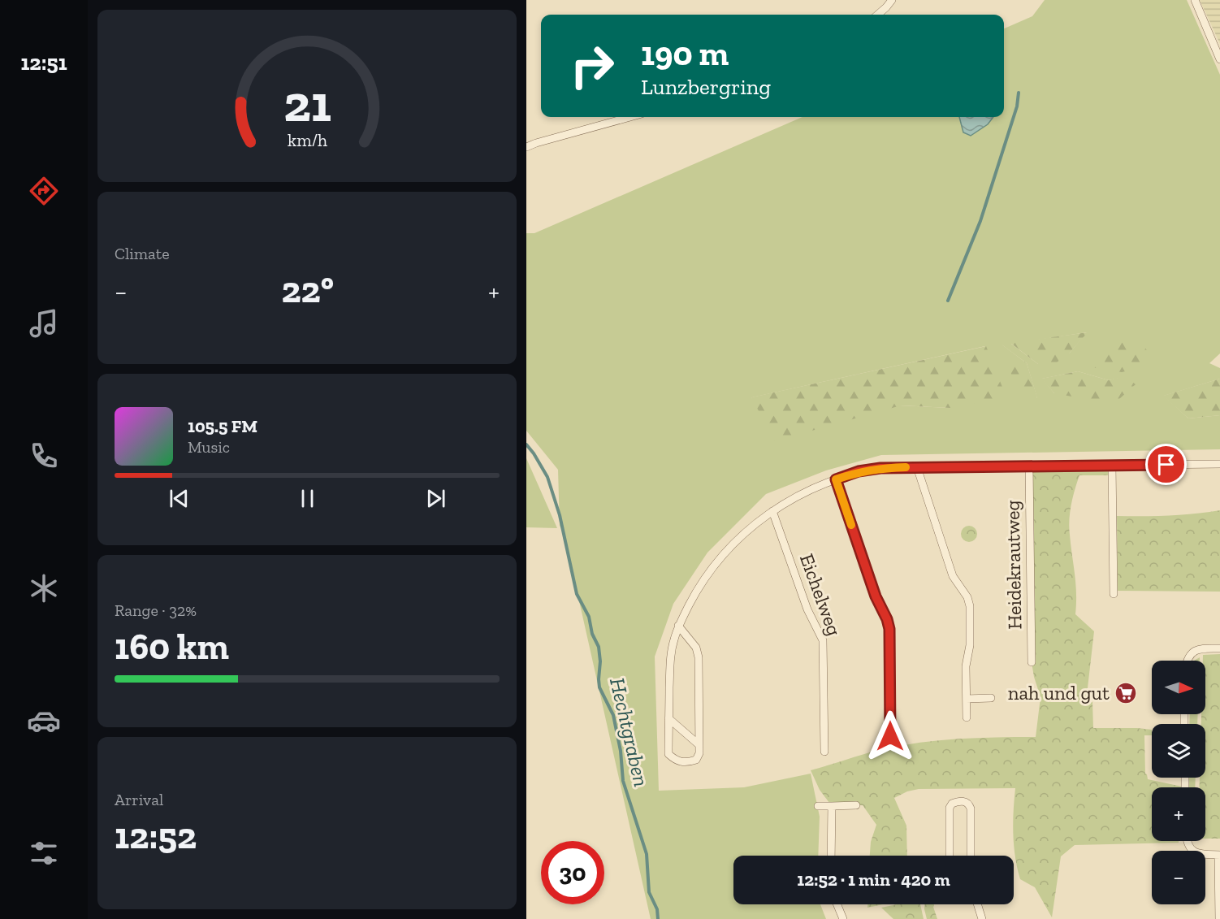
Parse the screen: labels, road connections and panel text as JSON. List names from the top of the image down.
{
  "streets": {
    "street": ["Heidekrautweg", "Eichelweg"]
  },
  "water": ["Hechtgraben"],
  "places": {
    "supermarket": ["nah und gut"]
  },
  "north": "right",
  "page": {
    "tabs": "12:51",
    "turn": ["190 m", "Lunzbergring"],
    "tile": [
      "Climate",
      ["Range · 32%", "160 km"],
      ["Arrival", "12:52"]
    ],
    "heat": ["−", "22°", "+"],
    "song": ["105.5 FM", "Music"],
    "map_buttons": ["+", "−"],
    "limit": "30",
    "trip": "12:52 · 1 min · 420 m",
    "gauge": ["21", "km/h"]
  }
}
